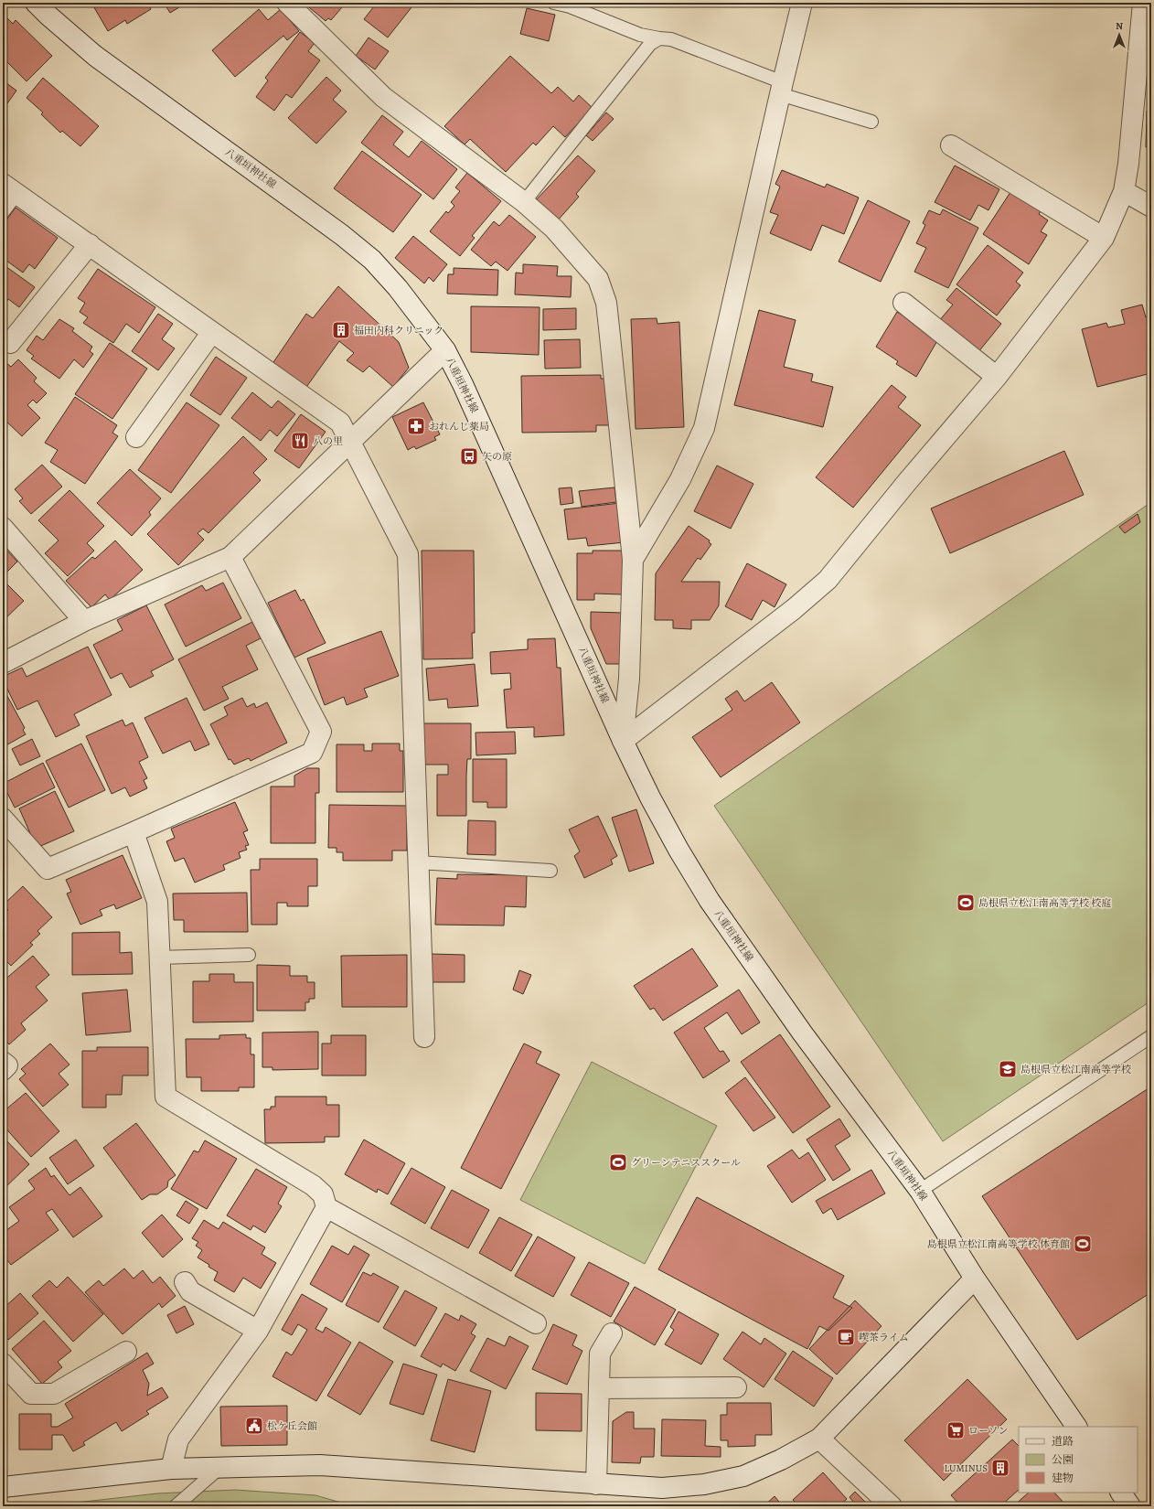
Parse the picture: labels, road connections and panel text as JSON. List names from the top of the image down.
{
  "streets": {
    "street": ["八重垣神社線"]
  },
  "places": {
    "building": ["福田内科クリニック", "LUMINUS"],
    "pharmacy": ["おれんじ薬局"],
    "restaurant": ["八の里"],
    "bus stop": ["矢の原"],
    "sports": ["島根県立松江南高等学校 校庭", "グリーンテニススクール", "島根県立松江南高等学校 体育館"],
    "school or university": ["島根県立松江南高等学校"],
    "cafe": ["喫茶ライム"],
    "public building": ["松ケ丘会館"],
    "supermarket": ["ローソン"]
  },
  "legend": ["道路", "公園", "建物"],
  "north": "top"
}
